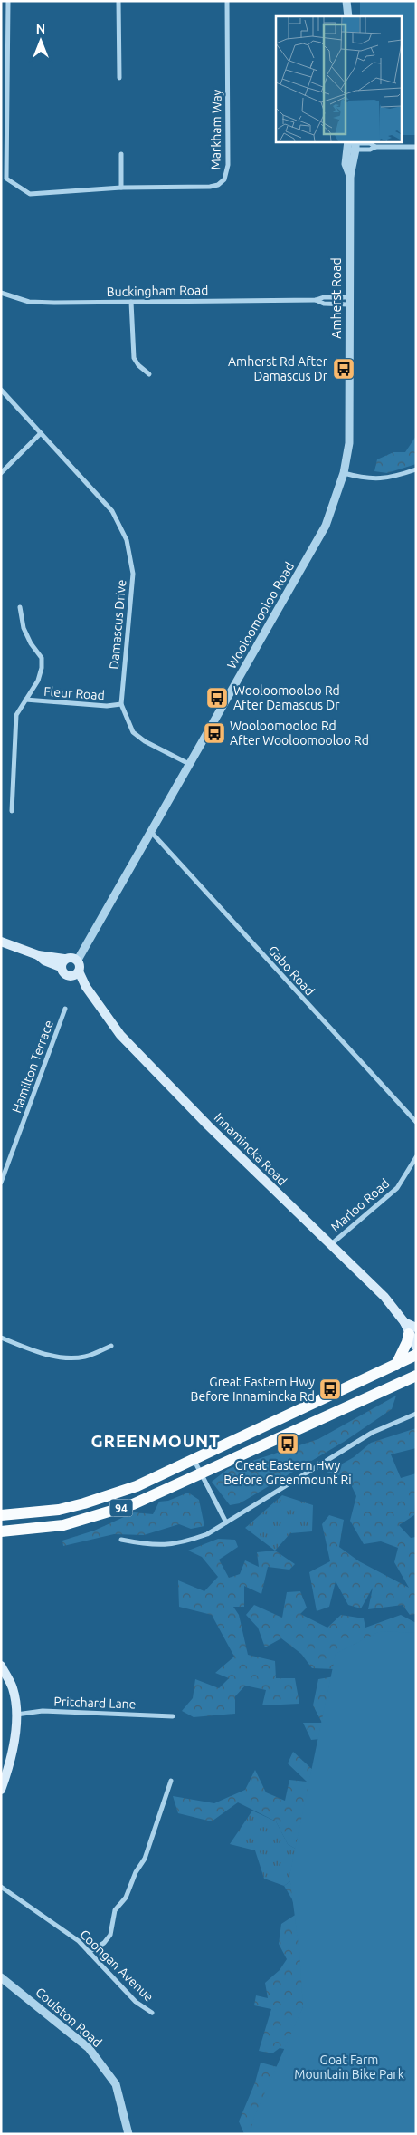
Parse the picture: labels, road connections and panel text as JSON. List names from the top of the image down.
{
  "streets": {
    "highway": ["94"],
    "main road": ["Innamincka Road"],
    "street": [
      "Markham Way",
      "Buckingham Road",
      "Amherst Road",
      "Wooloomooloo Road",
      "Damascus Drive",
      "Fleur Road",
      "Gabo Road",
      "Hamilton Terrace",
      "Marloo Road",
      "Pritchard Lane",
      "Coongan Avenue",
      "Coulston Road"
    ]
  },
  "crossings": [
    ["Buckingham Road", "Amherst Road"],
    ["Amherst Road", "Wooloomooloo Road"],
    ["Wooloomooloo Road", "Damascus Drive"],
    ["Wooloomooloo Road", "Gabo Road"],
    ["Wooloomooloo Road", "Innamincka Road"],
    ["Damascus Drive", "Fleur Road"],
    ["Innamincka Road", "Marloo Road"]
  ],
  "districts": ["GREENMOUNT"],
  "parks": ["Goat Farm Mountain Bike Park"],
  "places": {
    "bus stop": [
      "Amherst Rd After Damascus Dr",
      "Wooloomooloo Rd After Damascus Dr",
      "Wooloomooloo Rd After Wooloomooloo Rd",
      "Great Eastern Hwy Before Innamincka Rd",
      "Great Eastern Hwy Before Greenmount Ri"
    ]
  },
  "north": "top"
}
